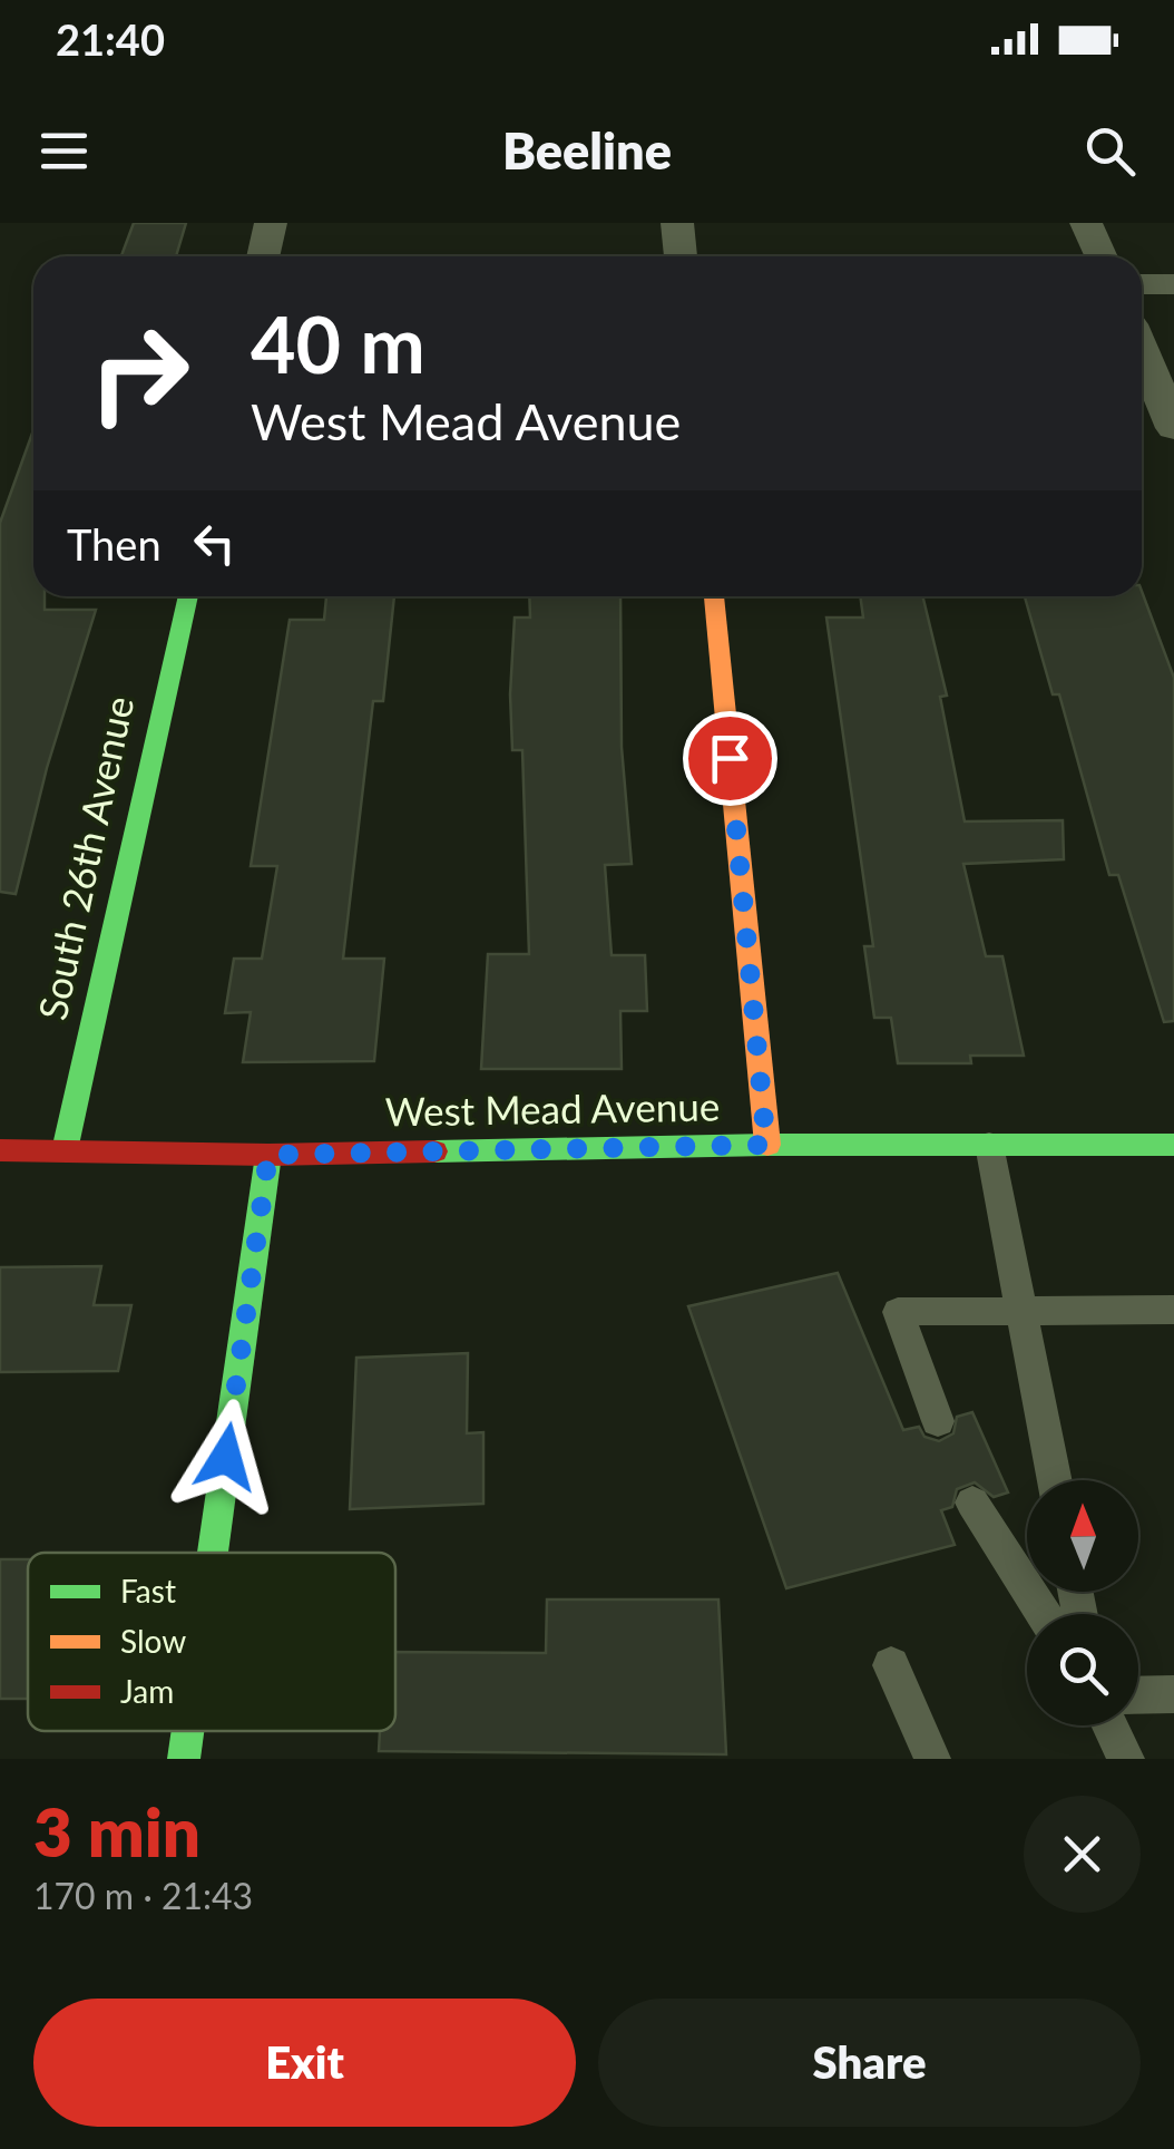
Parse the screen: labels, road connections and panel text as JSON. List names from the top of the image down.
{
  "streets": {
    "street": ["South 26th Avenue", "West Mead Avenue"]
  },
  "crossings": [
    ["South 26th Avenue", "West Mead Avenue"]
  ],
  "legend": ["Fast", "Slow", "Jam"],
  "north": "top",
  "page": {
    "status": "21:40",
    "header": "Beeline",
    "turn": ["40 m", "West Mead Avenue"],
    "then": "Then",
    "heading": ["3 min", "170 m · 21:43"],
    "buttons": ["Exit", "Share"]
  }
}
